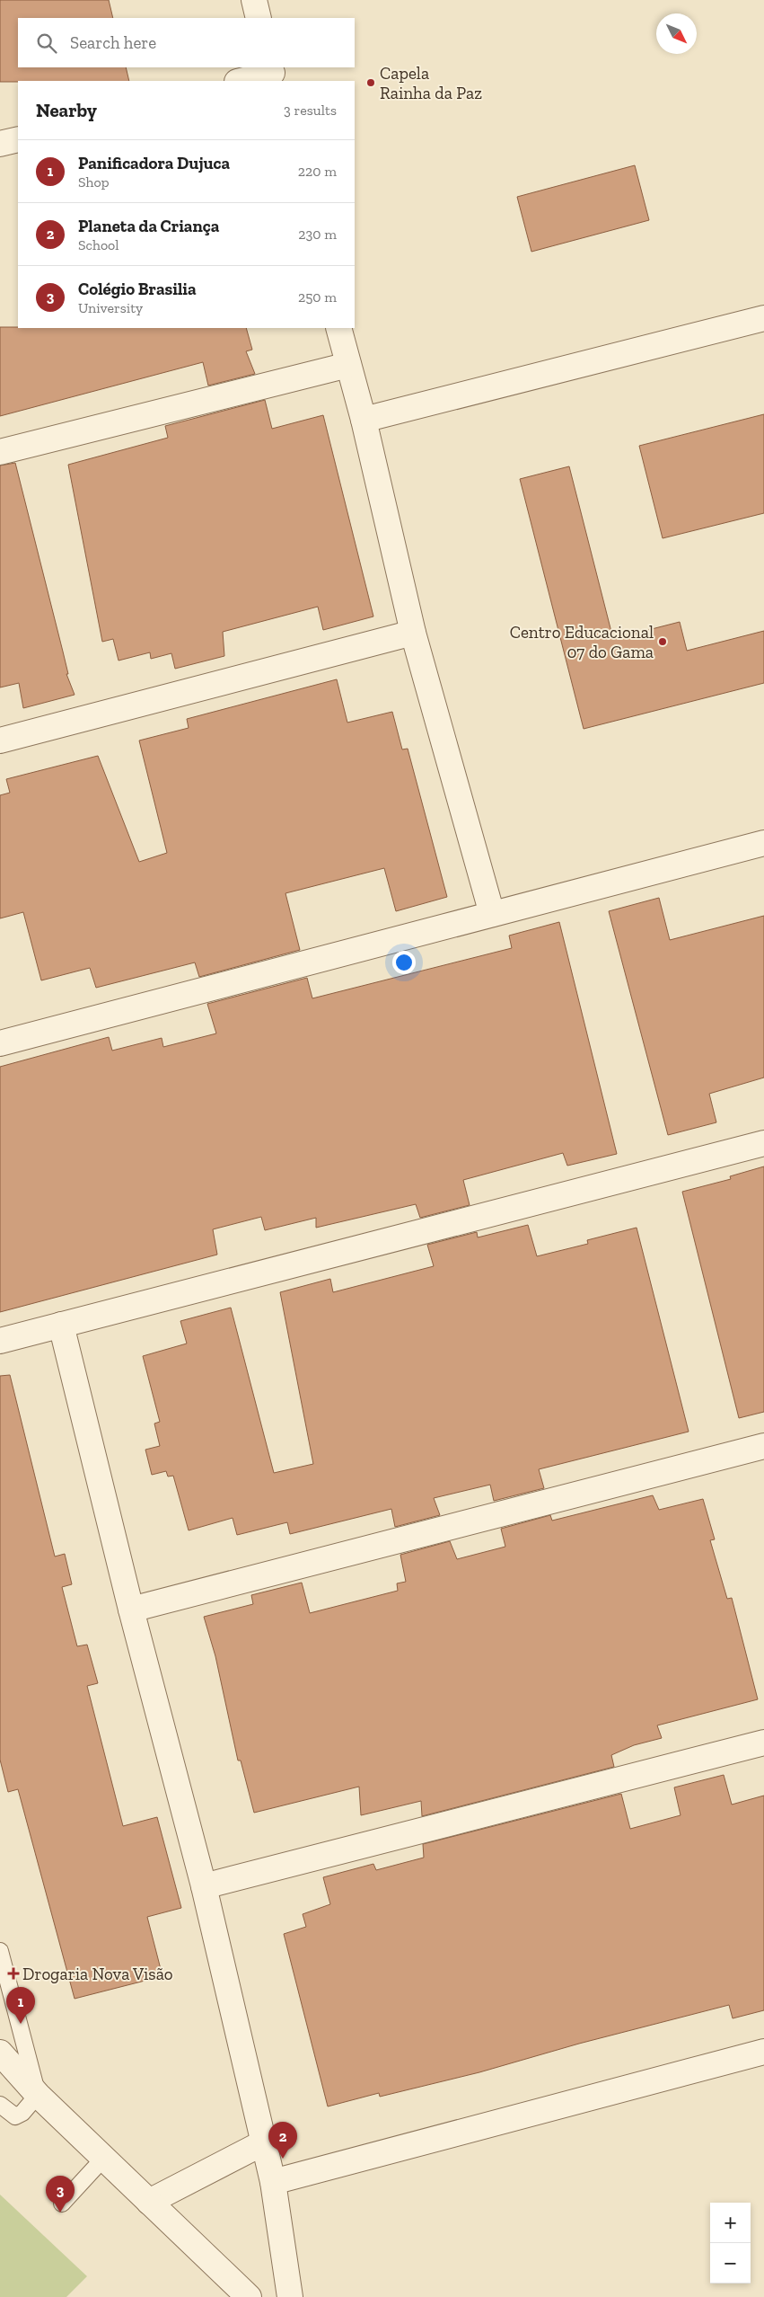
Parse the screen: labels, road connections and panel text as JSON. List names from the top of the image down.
{
  "places": {
    "other": ["Capela Rainha da Paz", "Centro Educacional 07 do Gama"],
    "health": ["Drogaria Nova Visão"]
  },
  "north": "bottom right",
  "page": {
    "search": "Search here",
    "heading": ["Nearby", "3 results"],
    "list": [
      {
        "mark": "1",
        "name": "Panificadora Dujuca",
        "note": "Shop",
        "value": "220 m"
      },
      {
        "mark": "2",
        "name": "Planeta da Criança",
        "note": "School",
        "value": "230 m"
      },
      {
        "mark": "3",
        "name": "Colégio Brasilia",
        "note": "University",
        "value": "250 m"
      }
    ],
    "pins": ["1", "2", "3"],
    "map_buttons": ["+", "−"]
  }
}
